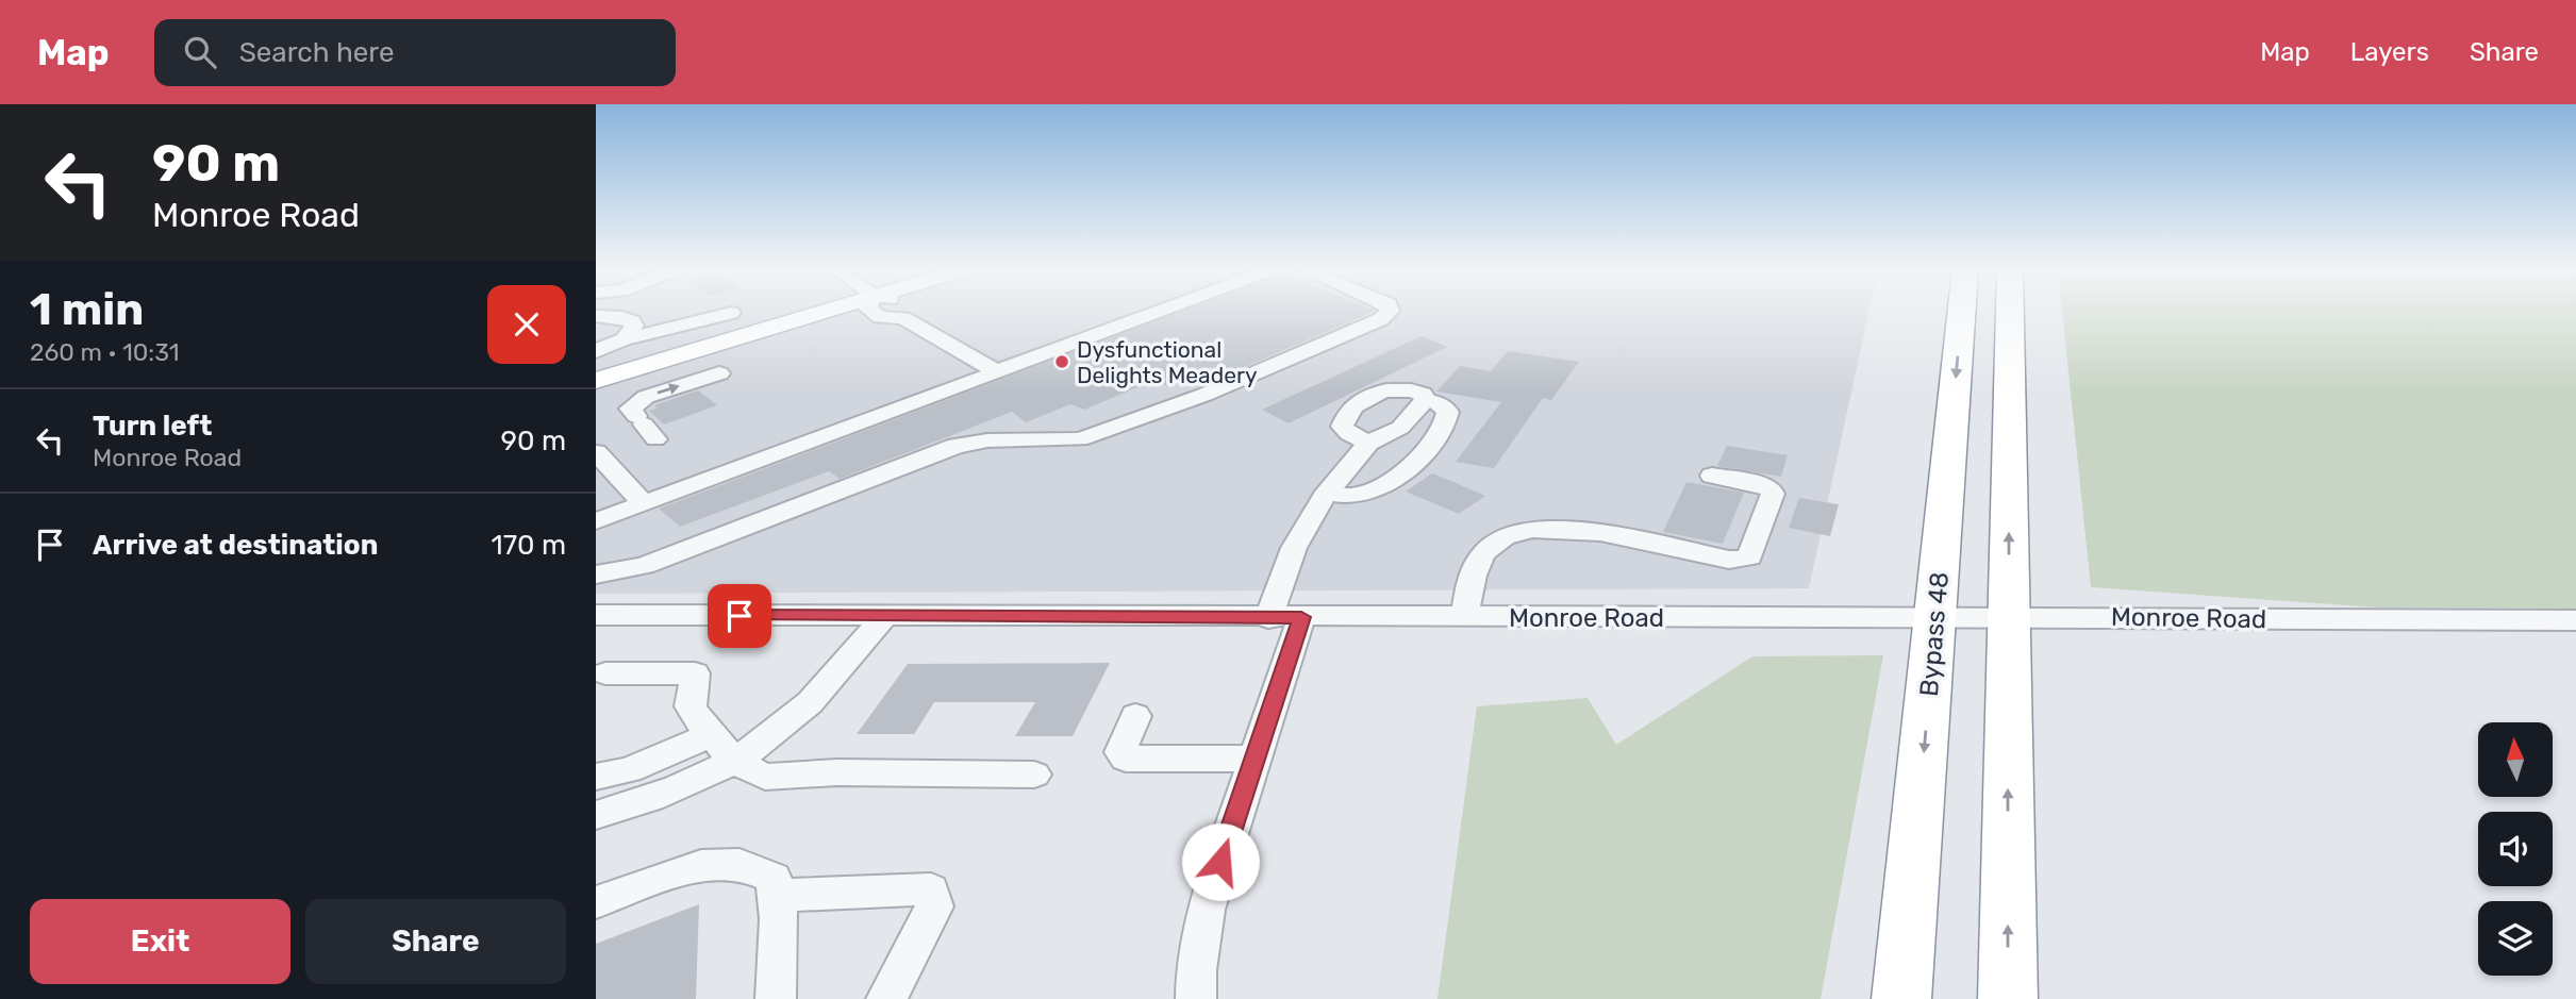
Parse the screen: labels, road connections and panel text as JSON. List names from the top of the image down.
{
  "streets": {
    "highway": ["Bypass 48"],
    "street": ["Monroe Road"]
  },
  "crossings": [
    ["Monroe Road", "Bypass 48"]
  ],
  "places": ["Dysfunctional Delights Meadery"],
  "north": "top",
  "page": {
    "header": "Map",
    "search": "Search here",
    "nav": ["Map", "Layers", "Share"],
    "turn": ["90 m", "Monroe Road"],
    "heading": ["1 min", "260 m · 10:31"],
    "list": [
      {
        "name": "Turn left",
        "note": "Monroe Road",
        "value": "90 m"
      },
      {
        "name": "Arrive at destination",
        "value": "170 m"
      }
    ],
    "buttons": ["Exit", "Share"]
  }
}
